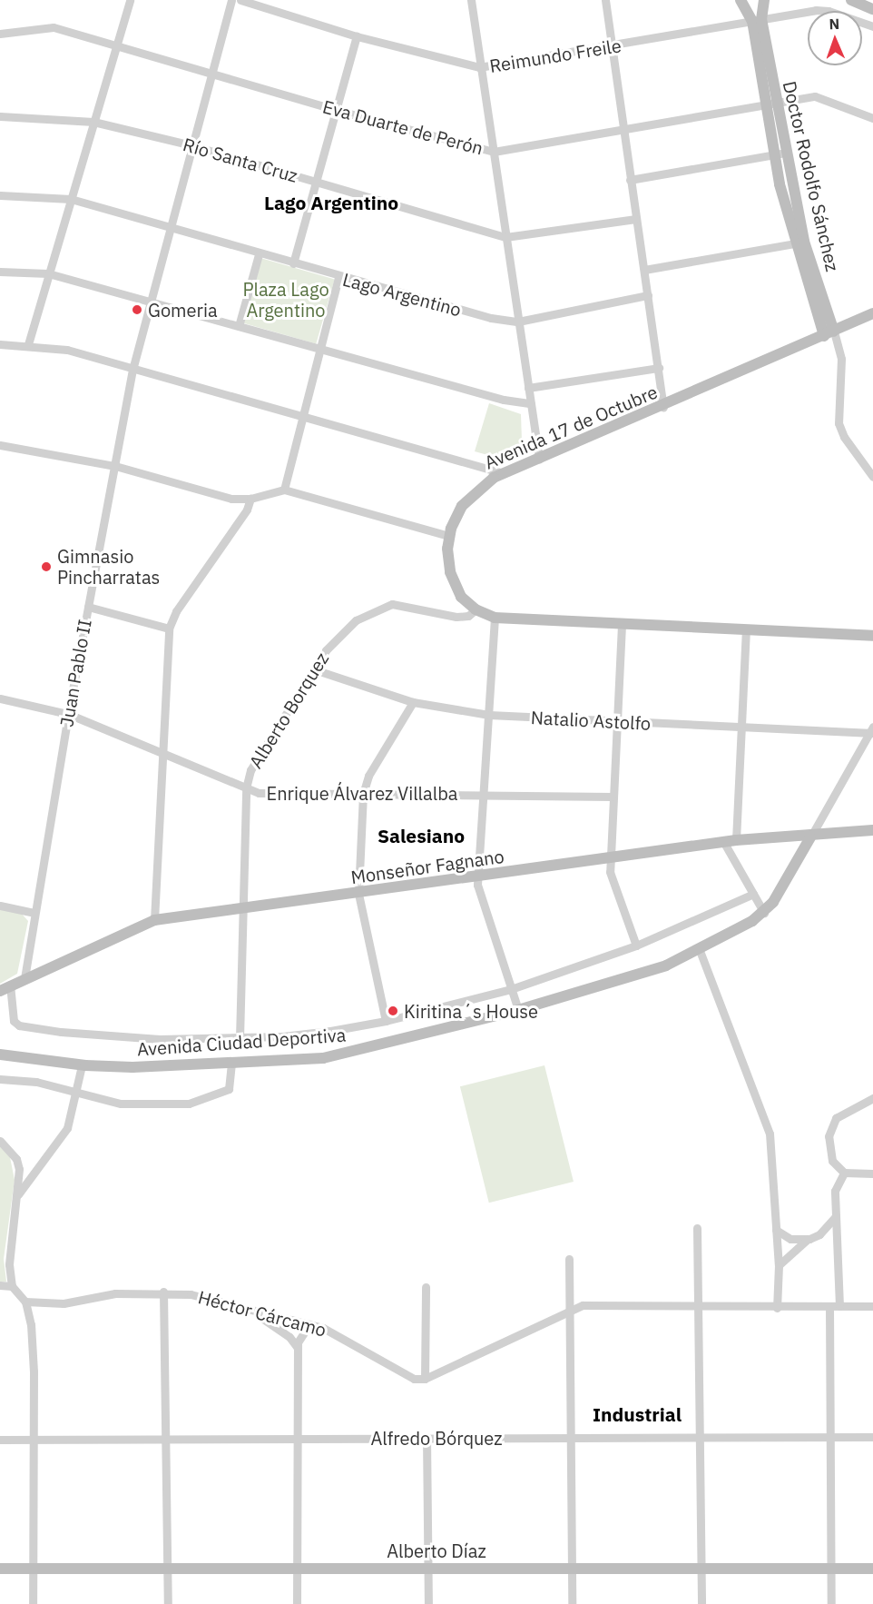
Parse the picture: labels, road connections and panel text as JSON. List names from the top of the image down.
{
  "streets": {
    "street": [
      "Reimundo Freile",
      "Eva Duarte de Perón",
      "Río Santa Cruz",
      "Doctor Rodolfo Sánchez",
      "Lago Argentino",
      "Avenida 17 de Octubre",
      "Juan Pablo II",
      "Alberto Borquez",
      "Natalio Astolfo",
      "Enrique Álvarez Villalba",
      "Monseñor Fagnano",
      "Avenida Ciudad Deportiva",
      "Héctor Cárcamo",
      "Alfredo Bórquez",
      "Alberto Díaz"
    ]
  },
  "crossings": [
    ["Reimundo Freile", "Doctor Rodolfo Sánchez"],
    ["Eva Duarte de Perón", "Doctor Rodolfo Sánchez"],
    ["Eva Duarte de Perón", "Juan Pablo II"],
    ["Río Santa Cruz", "Juan Pablo II"],
    ["Doctor Rodolfo Sánchez", "Avenida 17 de Octubre"],
    ["Lago Argentino", "Juan Pablo II"],
    ["Avenida 17 de Octubre", "Alberto Borquez"],
    ["Juan Pablo II", "Enrique Álvarez Villalba"],
    ["Juan Pablo II", "Monseñor Fagnano"],
    ["Alberto Borquez", "Natalio Astolfo"],
    ["Alberto Borquez", "Enrique Álvarez Villalba"],
    ["Alberto Borquez", "Monseñor Fagnano"],
    ["Alberto Borquez", "Avenida Ciudad Deportiva"],
    ["Monseñor Fagnano", "Avenida Ciudad Deportiva"]
  ],
  "districts": ["Lago Argentino", "Salesiano", "Industrial"],
  "parks": ["Plaza Lago Argentino"],
  "places": ["Gomeria", "Gimnasio Pincharratas", "Kiritina´s House"],
  "north": "top"
}
